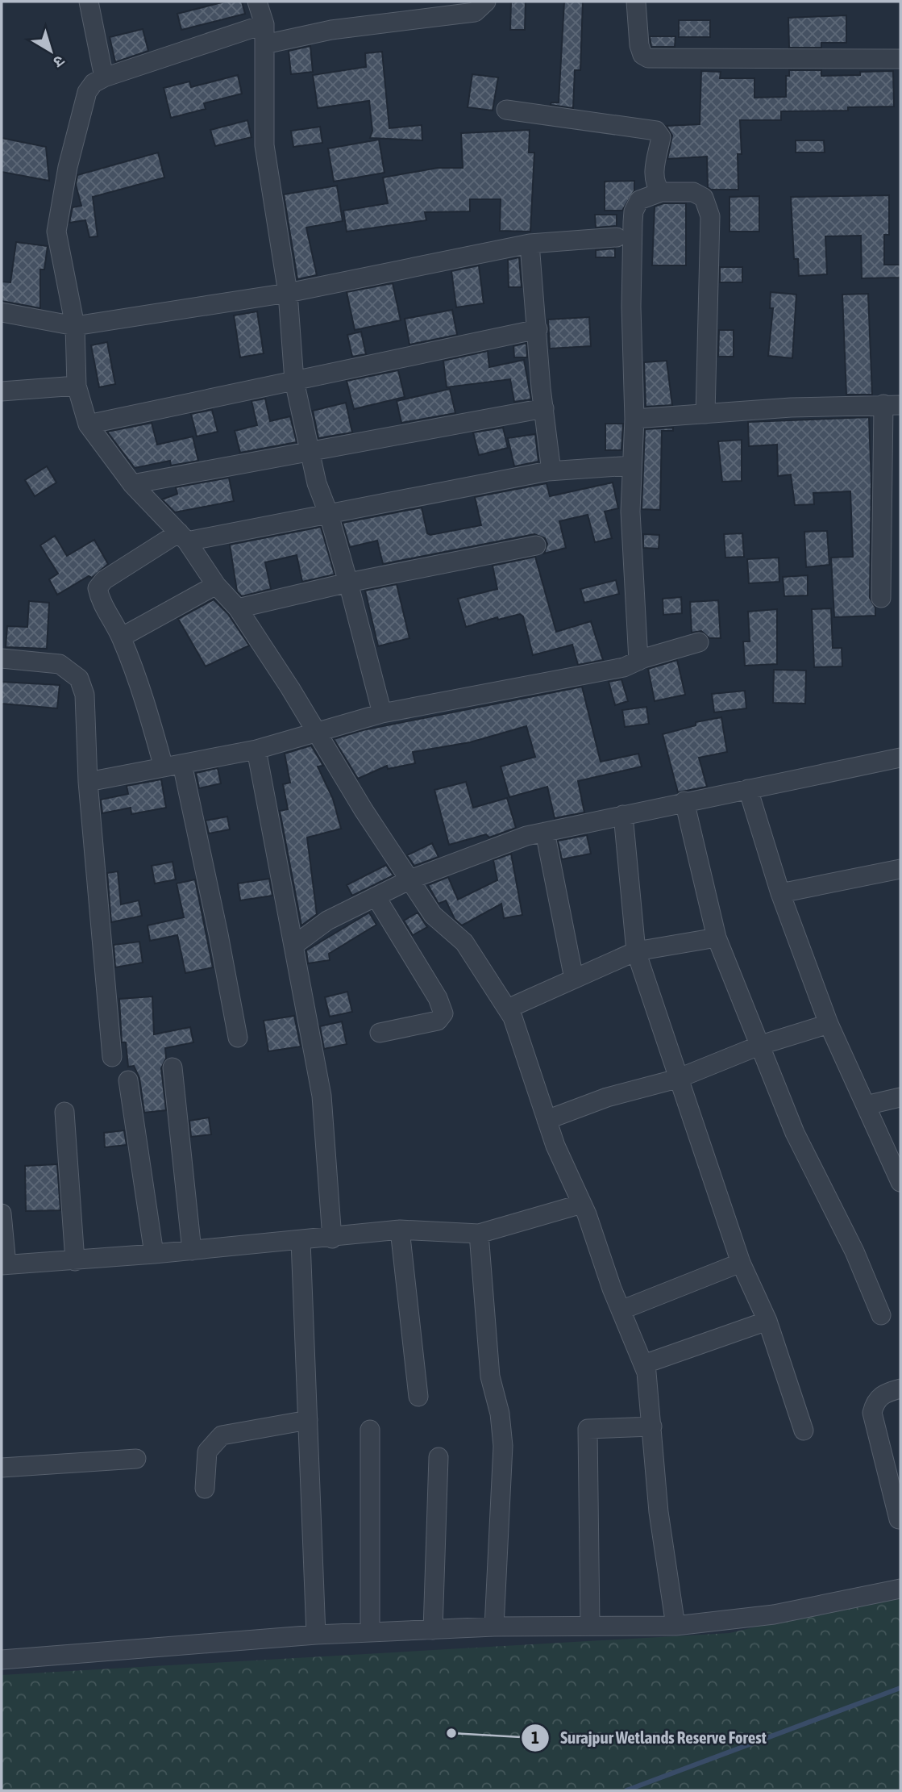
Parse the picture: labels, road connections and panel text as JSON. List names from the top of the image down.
{
  "places": ["Surajpur Wetlands Reserve Forest"],
  "north": "bottom right"
}
